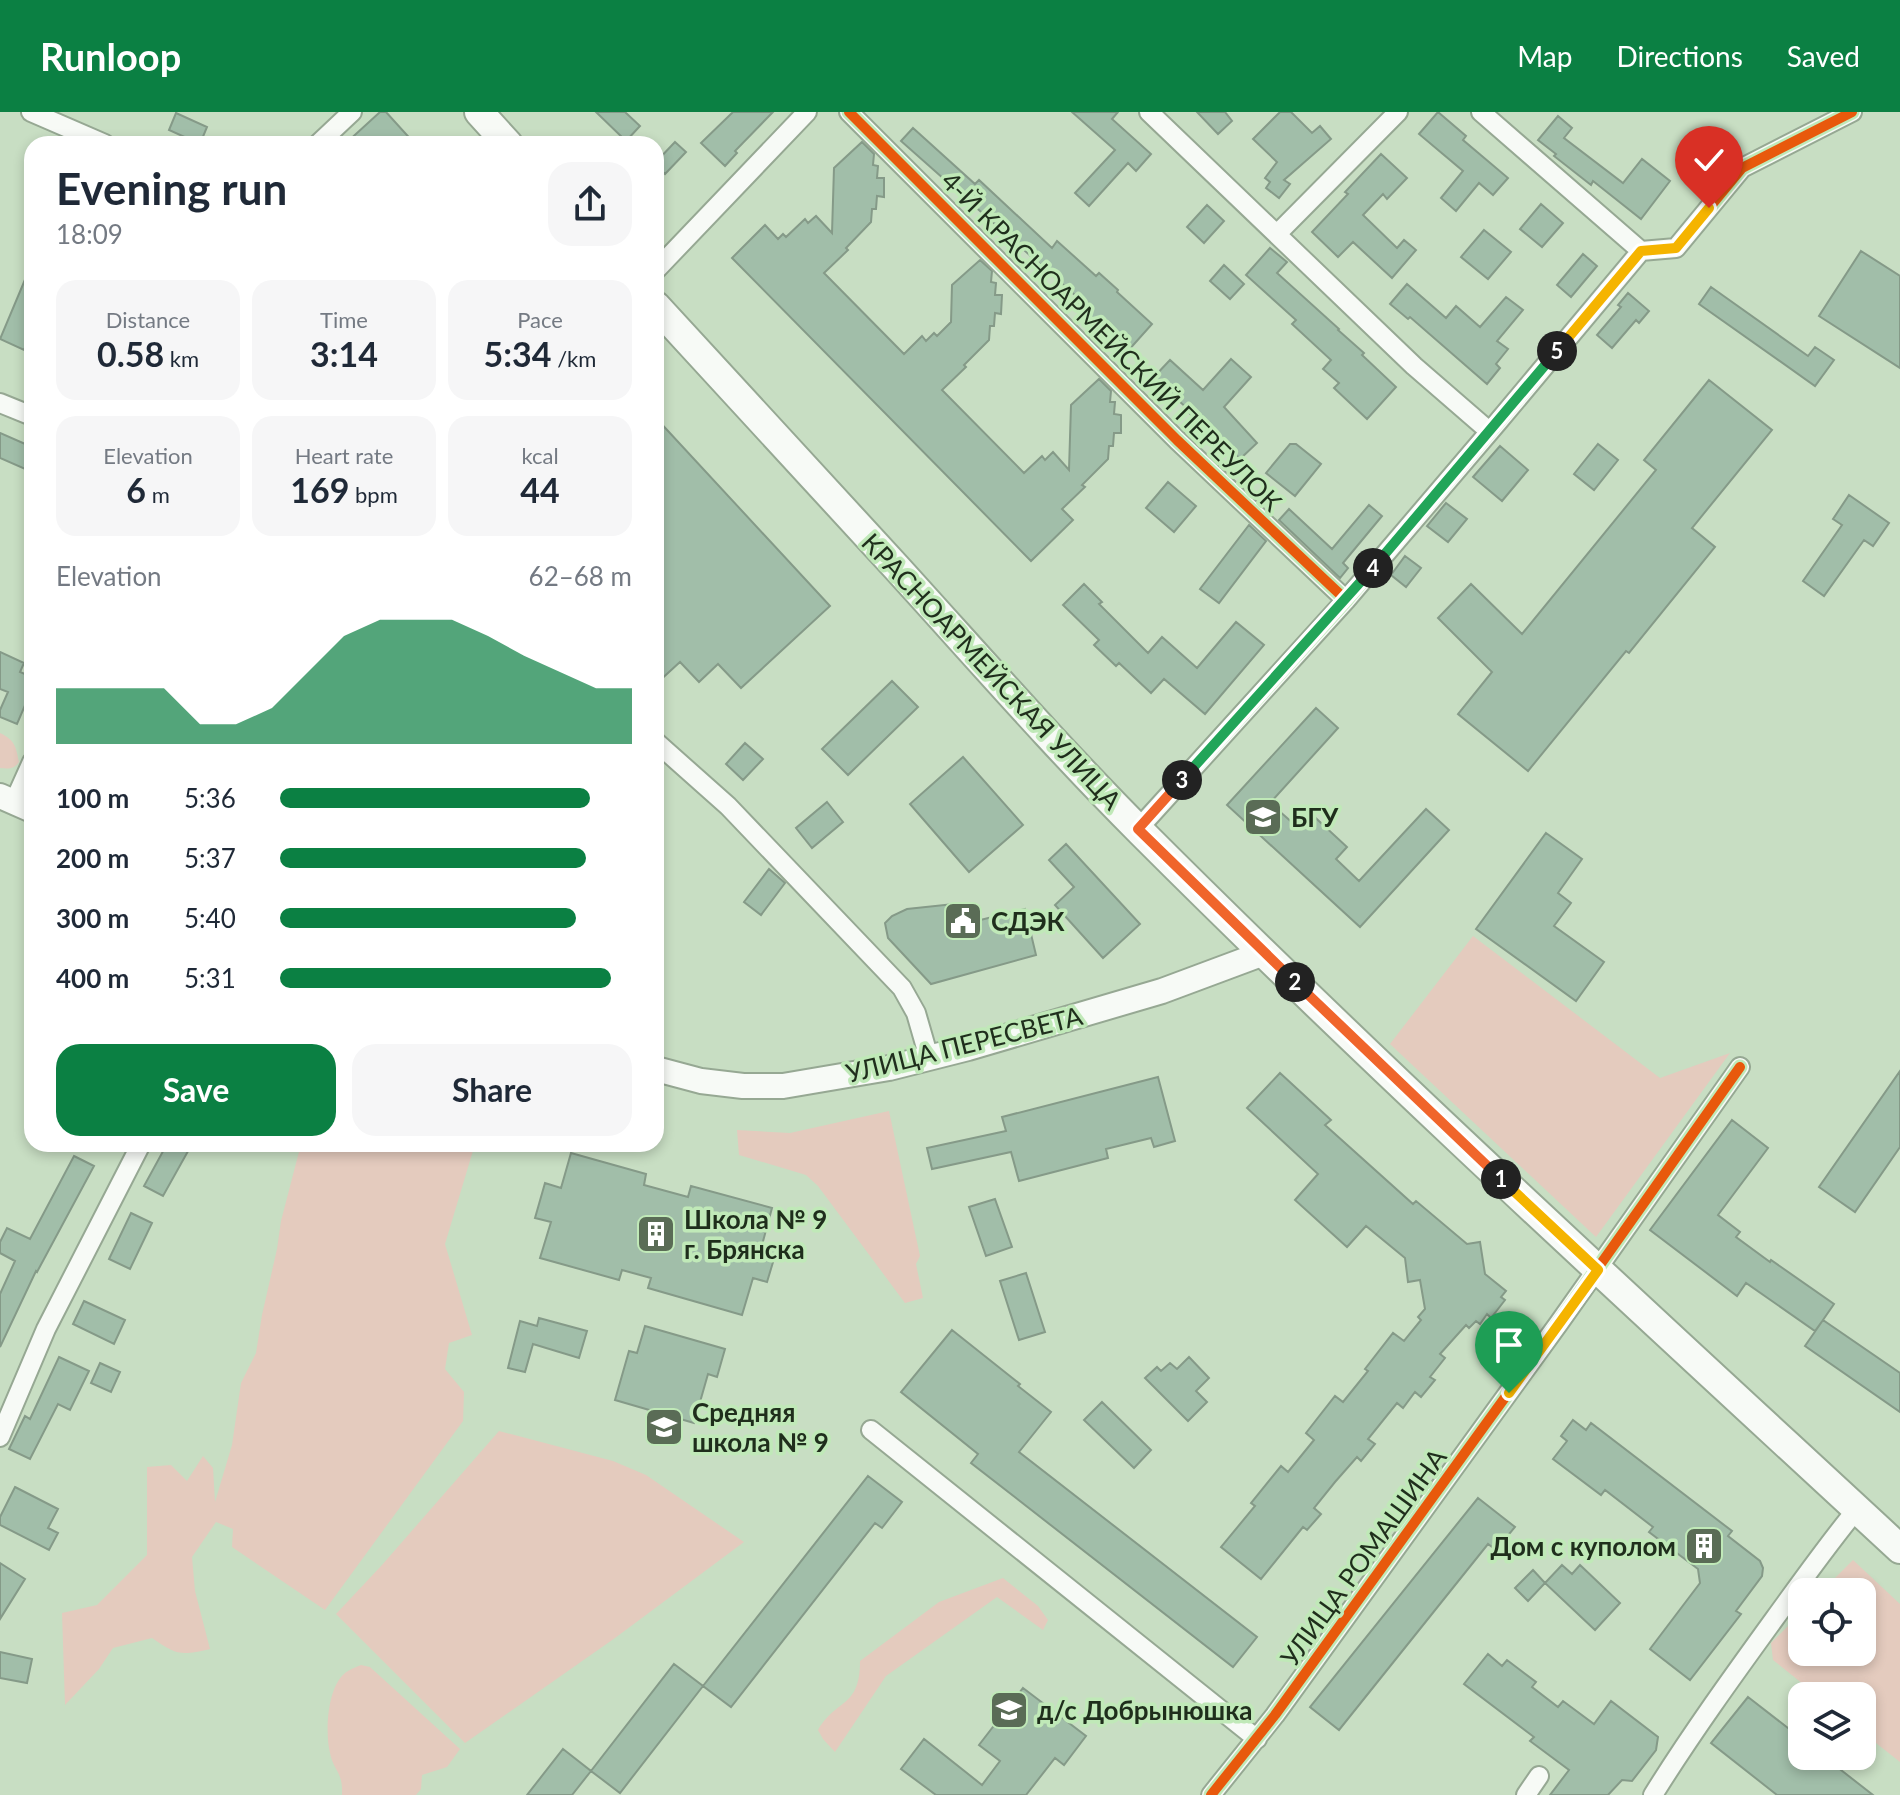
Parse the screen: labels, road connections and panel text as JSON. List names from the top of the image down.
{
  "streets": {
    "main road": ["КРАСНОАРМЕЙСКАЯ УЛИЦА", "УЛИЦА ПЕРЕСВЕТА"],
    "street": ["4-Й КРАСНОАРМЕЙСКИЙ ПЕРЕУЛОК", "УЛИЦА РОМАШИНА"]
  },
  "crossings": [
    ["КРАСНОАРМЕЙСКАЯ УЛИЦА", "УЛИЦА ПЕРЕСВЕТА"],
    ["КРАСНОАРМЕЙСКАЯ УЛИЦА", "УЛИЦА РОМАШИНА"]
  ],
  "places": {
    "school or university": ["БГУ", "Средняя школа № 9", "д/с Добрынюшка"],
    "public building": ["СДЭК"],
    "building": ["Школа № 9 г. Брянска", "Дом с куполом"]
  },
  "page": {
    "header": "Runloop",
    "nav": ["Map", "Directions", "Saved"],
    "heading": ["Evening run", "18:09"],
    "stats": [
      ["Distance", "0.58 km"],
      ["Time", "3:14"],
      ["Pace", "5:34 /km"],
      ["Elevation", "6 m"],
      ["Heart rate", "169 bpm"],
      ["kcal", "44"]
    ],
    "pins": [
      "5",
      "4",
      "3",
      "2",
      "1"
    ],
    "chart": ["Elevation", "62–68 m"],
    "list": [
      {
        "name": "100 m",
        "note": "5:36"
      },
      {
        "name": "200 m",
        "note": "5:37"
      },
      {
        "name": "300 m",
        "note": "5:40"
      },
      {
        "name": "400 m",
        "note": "5:31"
      }
    ],
    "buttons": ["Save", "Share"]
  }
}
